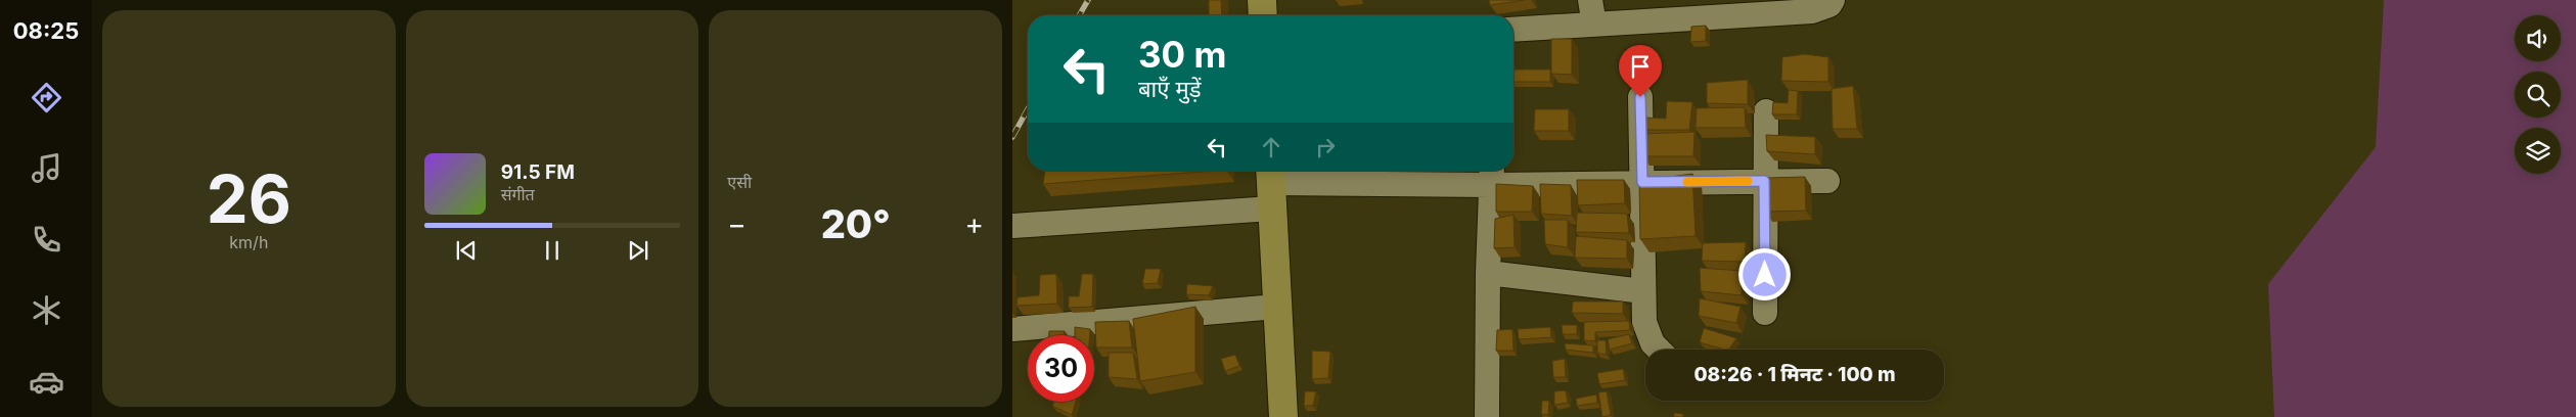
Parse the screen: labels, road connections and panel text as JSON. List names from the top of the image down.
{
  "page": {
    "tabs": "08:25",
    "tile": [
      ["26", "km/h"],
      "एसी"
    ],
    "turn": ["30 m", "बाएँ मुड़ें"],
    "song": ["91.5 FM", "संगीत"],
    "heat": ["−", "20°", "+"],
    "limit": "30",
    "trip": "08:26 · 1 मिनट · 100 m"
  }
}
